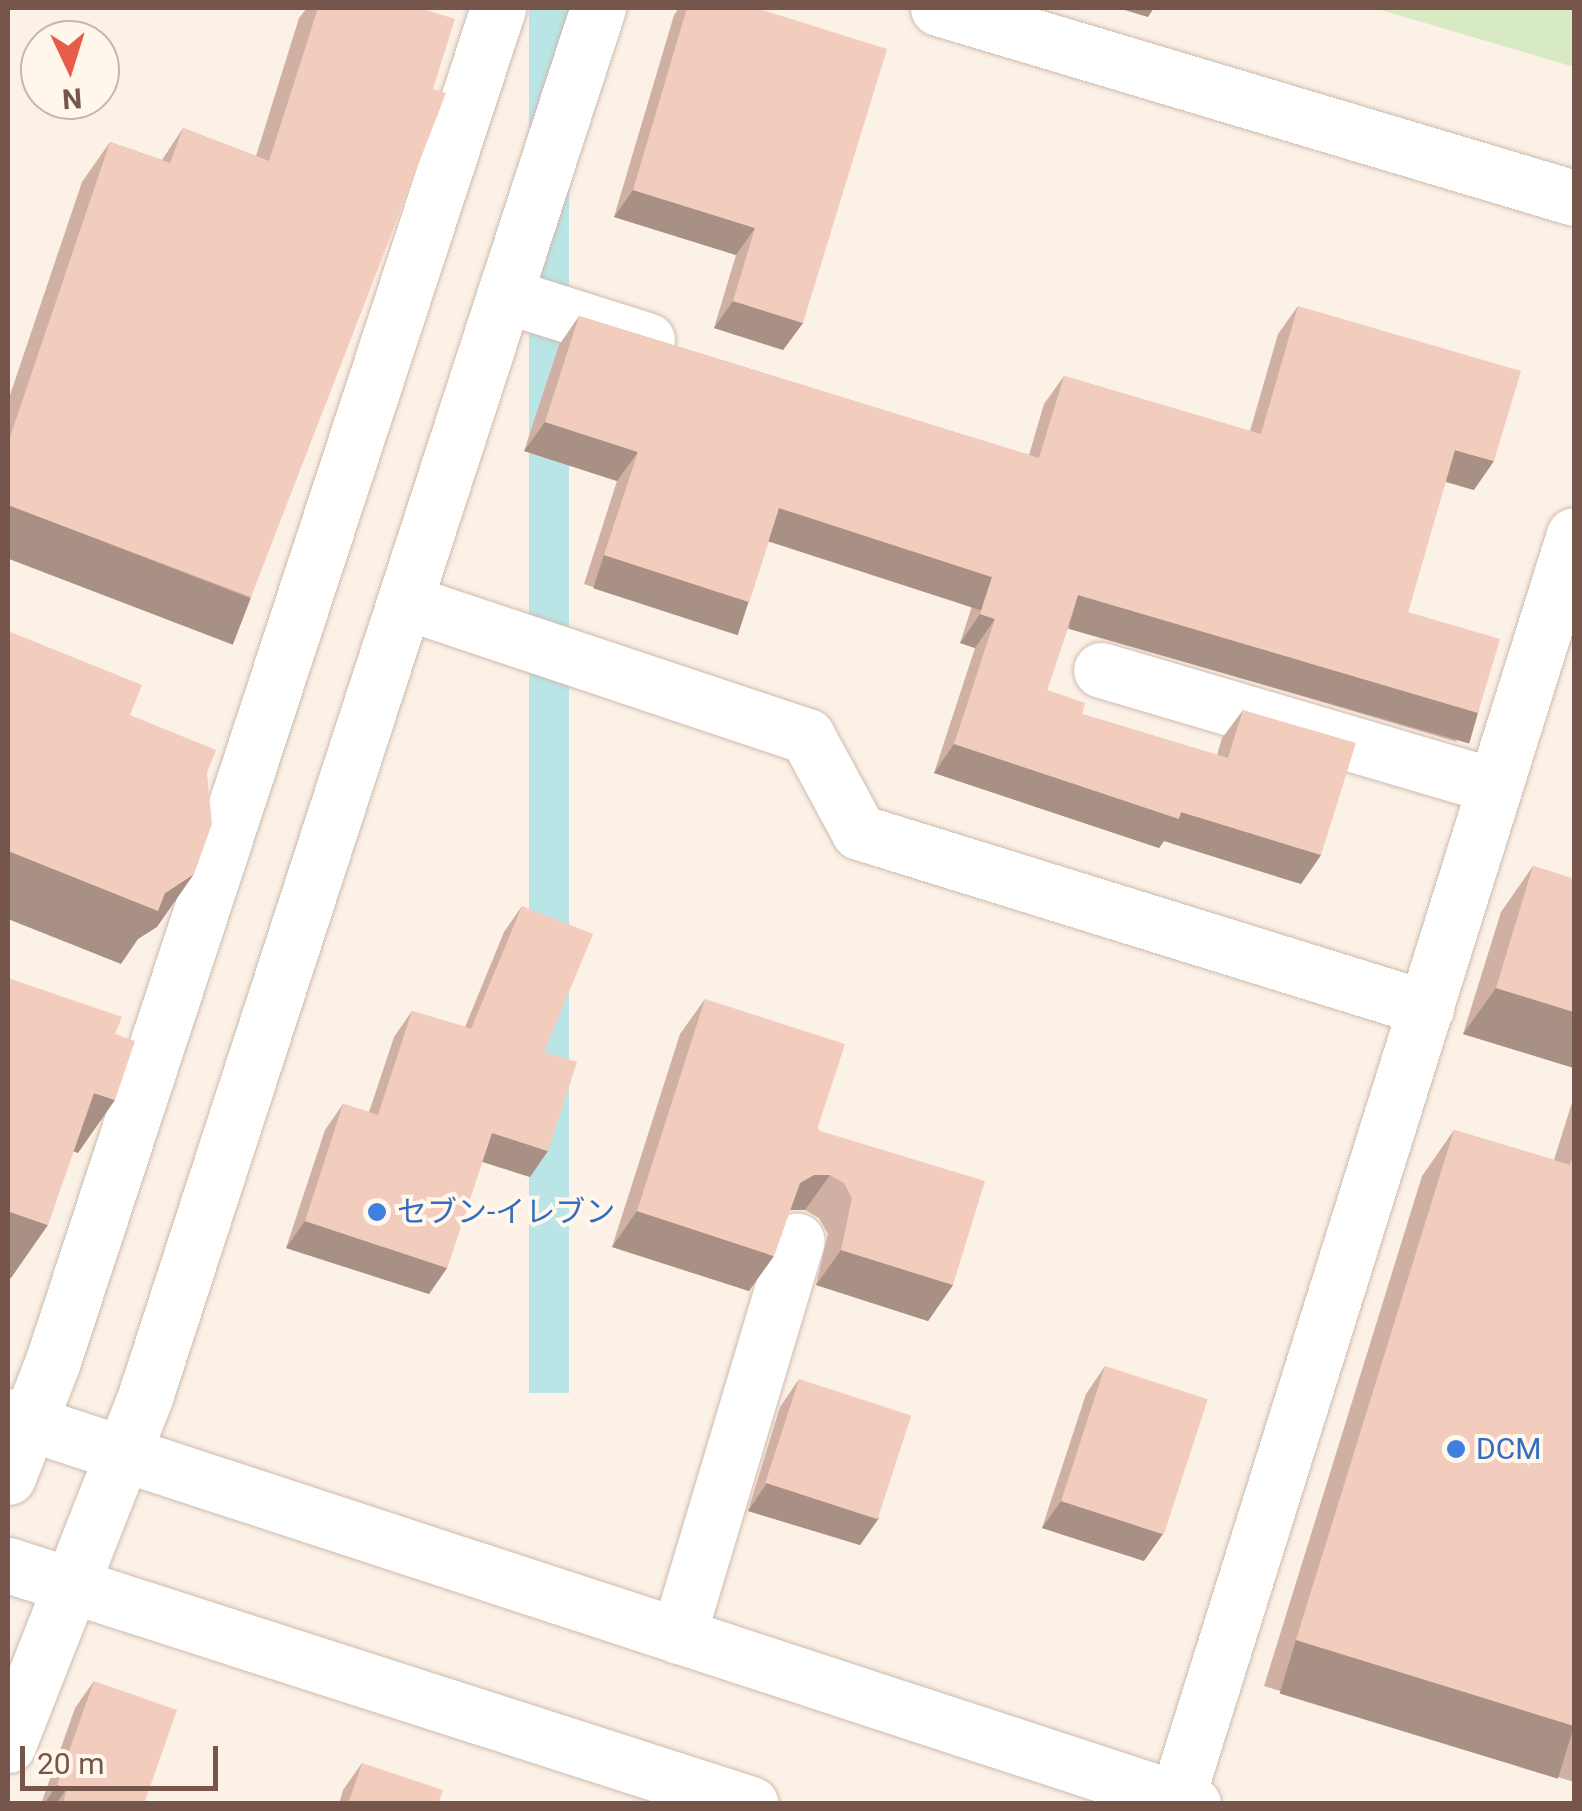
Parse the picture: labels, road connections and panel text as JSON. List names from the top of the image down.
{
  "places": ["セブン-イレブン", "DCM"],
  "scale_bar": "20 m",
  "north": "bottom"
}
